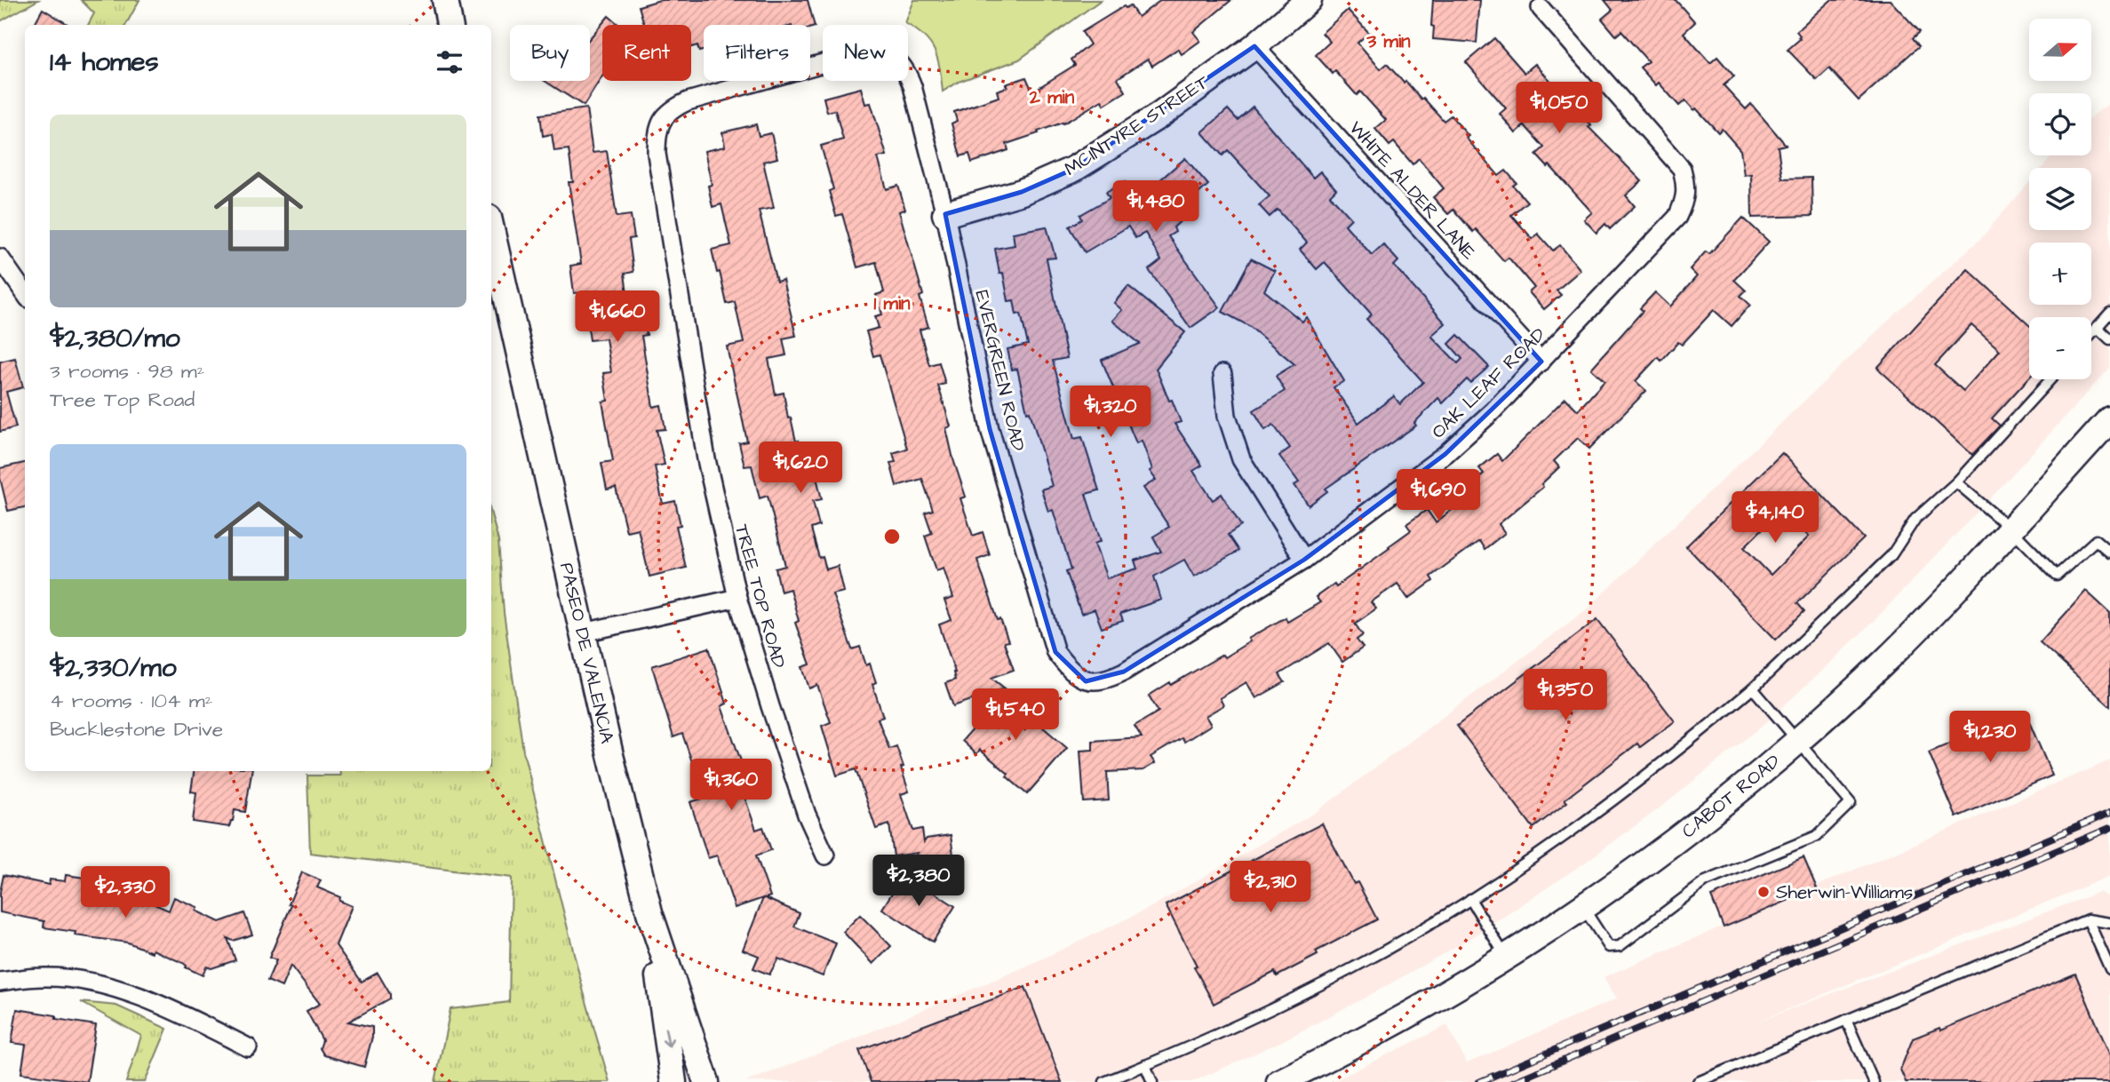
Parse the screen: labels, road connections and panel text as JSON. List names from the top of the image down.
{
  "streets": {
    "main road": ["MCINTYRE STREET", "PASEO DE VALENCIA", "CABOT ROAD"],
    "street": [
      "WHITE ALDER LANE",
      "EVERGREEN ROAD",
      "OAK LEAF ROAD",
      "TREE TOP ROAD"
    ]
  },
  "crossings": [
    ["MCINTYRE STREET", "WHITE ALDER LANE"],
    ["MCINTYRE STREET", "EVERGREEN ROAD"],
    ["WHITE ALDER LANE", "OAK LEAF ROAD"],
    ["EVERGREEN ROAD", "OAK LEAF ROAD"],
    ["EVERGREEN ROAD", "TREE TOP ROAD"]
  ],
  "places": ["Sherwin-Williams"],
  "north": "right",
  "page": {
    "map_buttons": ["+", "−"],
    "chip": [
      "Buy",
      "Rent",
      "Filters",
      "New"
    ],
    "heading": "14 homes",
    "price": [
      "$1,050",
      "$1,480",
      "$1,660",
      "$1,320",
      "$1,620",
      "$1,690",
      "$4,140",
      "$1,350",
      "$1,540",
      "$1,230",
      "$1,360",
      "$2,380",
      "$2,310",
      "$2,330"
    ],
    "list": [
      {
        "name": "$2,380/mo",
        "note": "3 rooms · 98 m² · Tree Top Road"
      },
      {
        "name": "$2,330/mo",
        "note": "4 rooms · 104 m² · Bucklestone Drive"
      }
    ]
  },
  "rings": ["3 min", "2 min", "1 min"]
}
